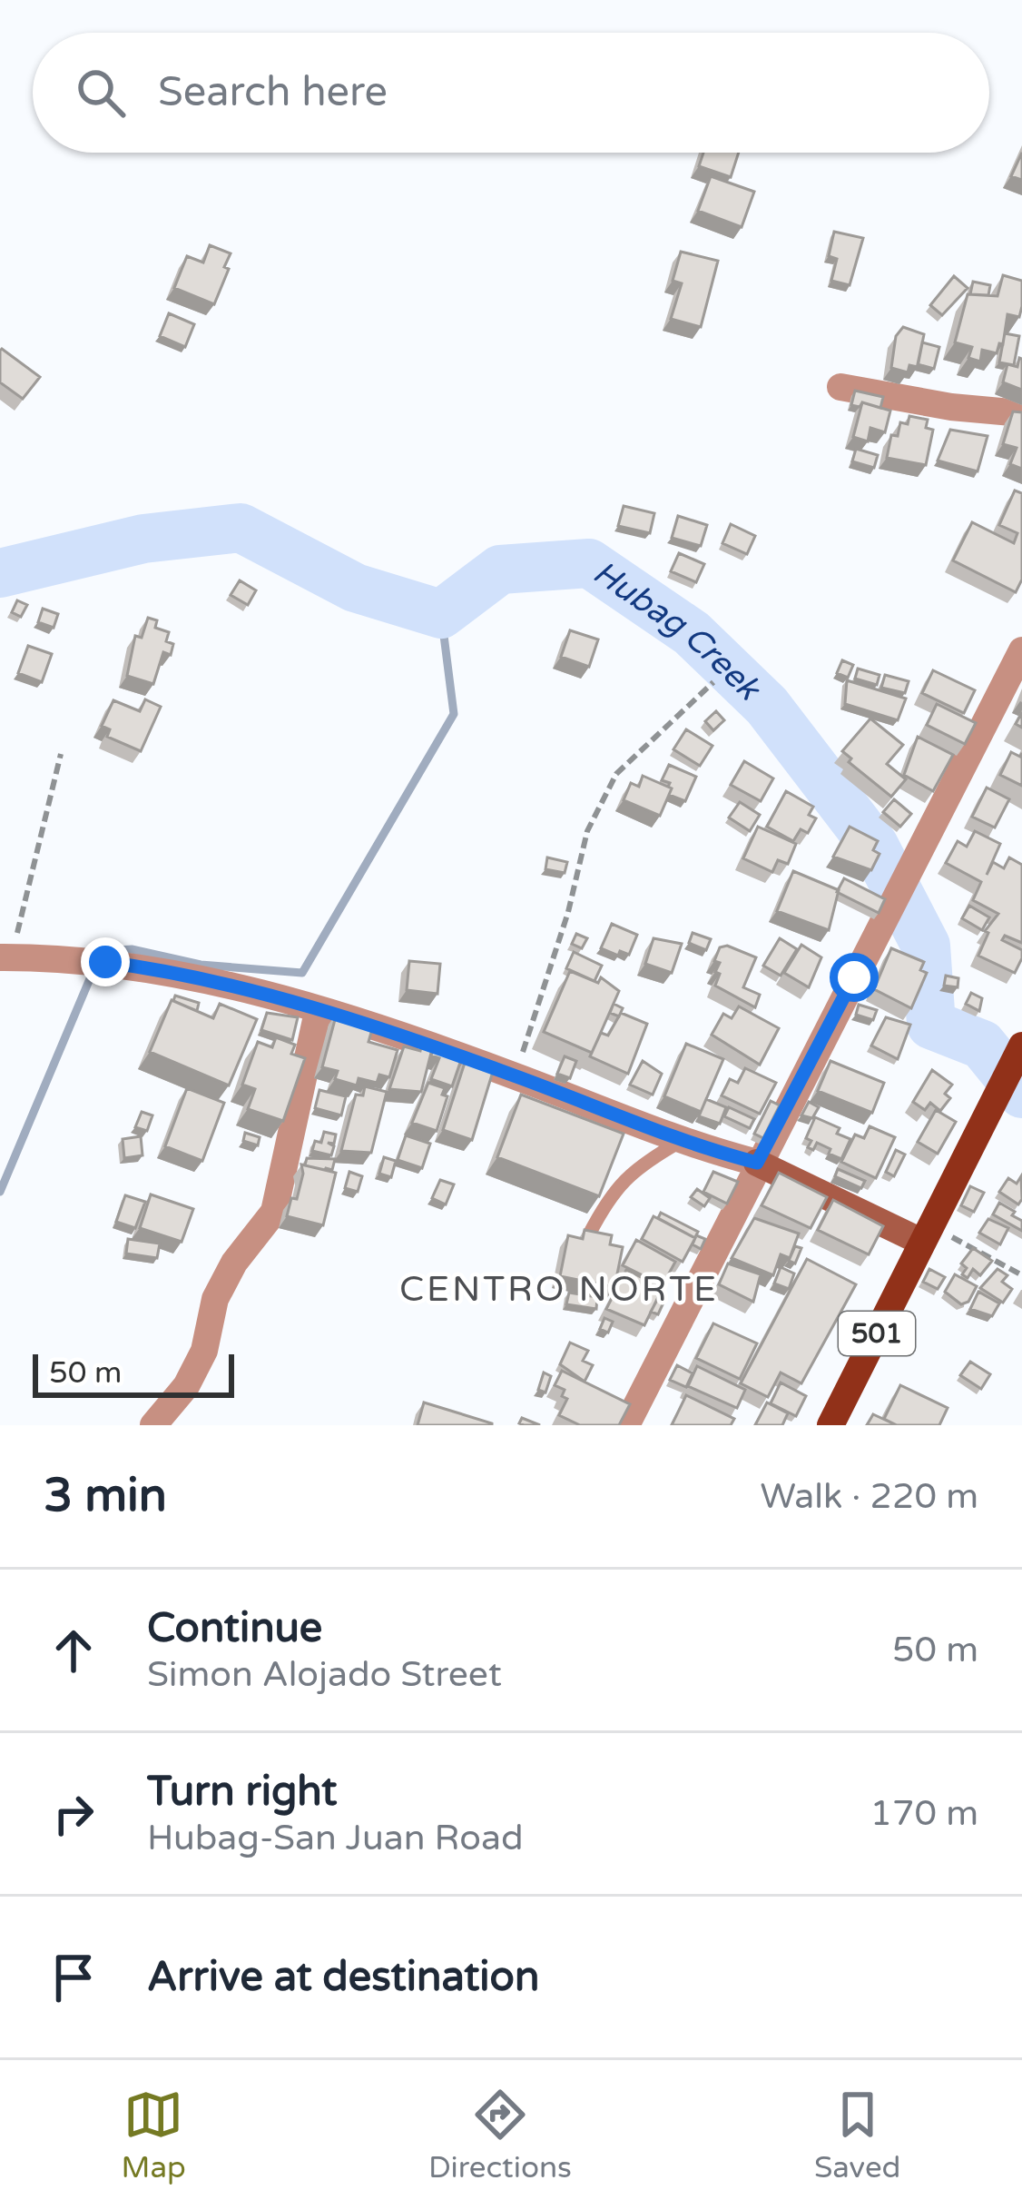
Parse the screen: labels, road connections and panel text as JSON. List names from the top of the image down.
{
  "streets": {
    "main road": ["501"]
  },
  "districts": ["CENTRO NORTE"],
  "water": ["Hubag Creek"],
  "scale_bar": "50 m",
  "page": {
    "search": "Search here",
    "scale": "50 m",
    "heading": ["3 min", "Walk · 220 m"],
    "list": [
      ["Continue", "Simon Alojado Street", "50 m"],
      ["Turn right", "Hubag-San Juan Road", "170 m"],
      "Arrive at destination"
    ],
    "nav": ["Map", "Directions", "Saved"]
  }
}
